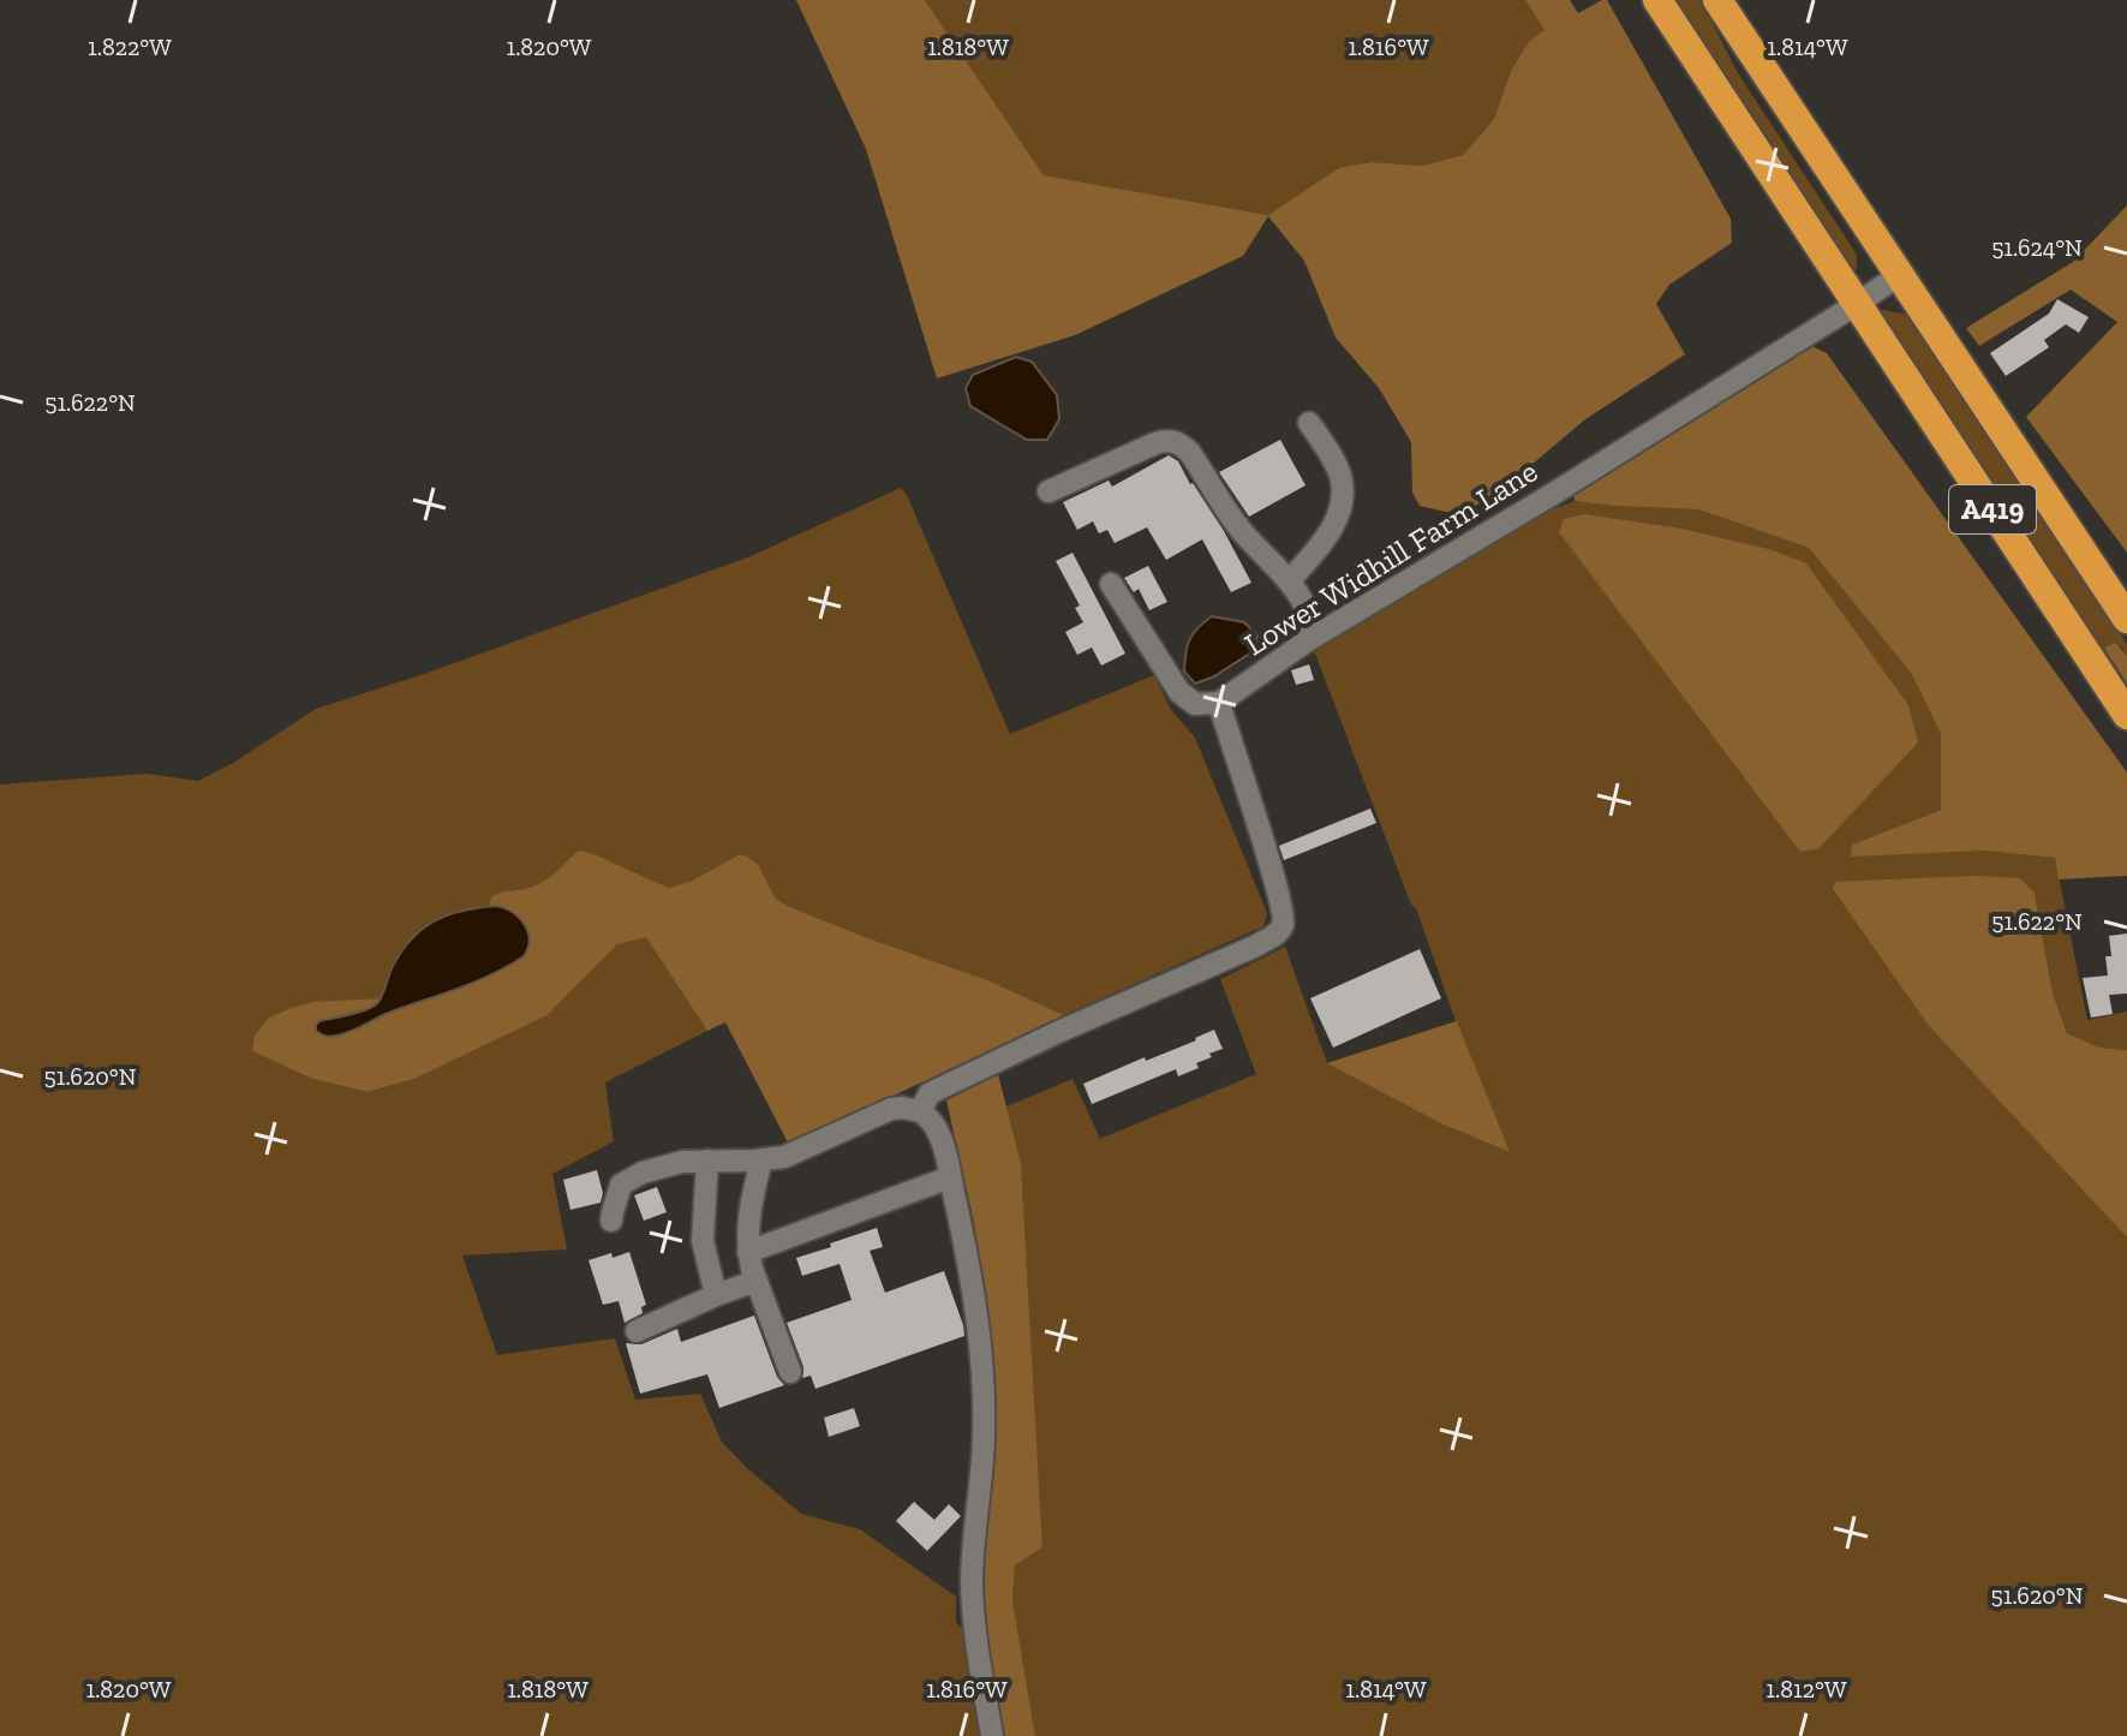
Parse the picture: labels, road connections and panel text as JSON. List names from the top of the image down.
{
  "streets": {
    "highway": ["A419"],
    "lane": ["Lower Widhill Farm Lane"]
  },
  "crossings": [
    ["A419", "Lower Widhill Farm Lane"]
  ],
  "coordinates": [
    "1.820°W",
    "1.814°W",
    "1.822°W",
    "1.818°W",
    "1.816°W",
    "51.624°N",
    "51.622°N",
    "51.620°N",
    "1.812°W"
  ]
}
